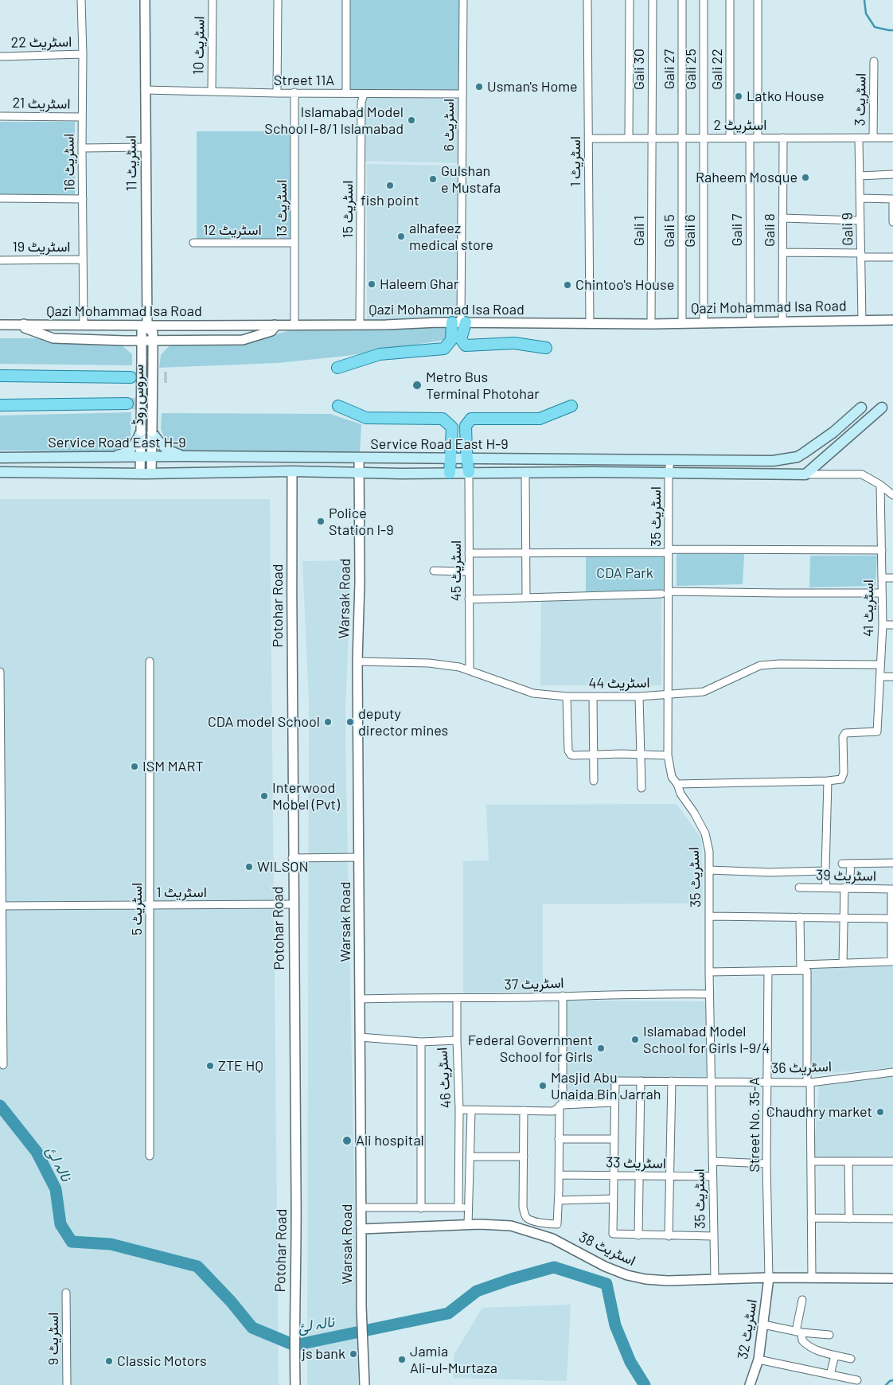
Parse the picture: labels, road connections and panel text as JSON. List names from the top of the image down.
{
  "streets": {
    "main road": ["Service Road East H-9"],
    "street": [
      "اسٹریٹ 22",
      "اسٹریٹ 10",
      "Gali 30",
      "Gali 27",
      "Gali 25",
      "Gali 22",
      "Street 11A",
      "اسٹریٹ 3",
      "اسٹریٹ 21",
      "اسٹریٹ 6",
      "اسٹریٹ 2",
      "اسٹریٹ 1",
      "اسٹریٹ 16",
      "اسٹریٹ 11",
      "اسٹریٹ 13",
      "اسٹریٹ 15",
      "Gali 9",
      "اسٹریٹ 12",
      "Gali 7",
      "Gali 8",
      "Gali 1",
      "Gali 5",
      "Gali 6",
      "اسٹریٹ 19",
      "Qazi Mohammad Isa Road",
      "سروس روڈ",
      "اسٹریٹ 35",
      "اسٹریٹ 45",
      "Warsak Road",
      "Potohar Road",
      "اسٹریٹ 41",
      "اسٹریٹ 44",
      "اسٹریٹ 39",
      "اسٹریٹ 5",
      "اسٹریٹ 37",
      "اسٹریٹ 36",
      "اسٹریٹ 46",
      "Street No. 35-A",
      "اسٹریٹ 33",
      "اسٹریٹ 38",
      "اسٹریٹ 32",
      "اسٹریٹ 9"
    ]
  },
  "crossings": [
    ["اسٹریٹ 22", "اسٹریٹ 16"],
    ["اسٹریٹ 10", "Street 11A"],
    ["Gali 30", "اسٹریٹ 2"],
    ["Gali 30", "Gali 1"],
    ["Gali 27", "اسٹریٹ 2"],
    ["Gali 27", "Gali 5"],
    ["Gali 25", "اسٹریٹ 2"],
    ["Gali 25", "Gali 6"],
    ["Gali 22", "اسٹریٹ 2"],
    ["Street 11A", "اسٹریٹ 6"],
    ["Street 11A", "اسٹریٹ 11"],
    ["Street 11A", "اسٹریٹ 13"],
    ["Street 11A", "اسٹریٹ 15"],
    ["اسٹریٹ 3", "اسٹریٹ 2"],
    ["اسٹریٹ 21", "اسٹریٹ 16"],
    ["اسٹریٹ 6", "Qazi Mohammad Isa Road"],
    ["اسٹریٹ 2", "اسٹریٹ 1"],
    ["اسٹریٹ 2", "Gali 9"],
    ["اسٹریٹ 2", "Gali 7"],
    ["اسٹریٹ 2", "Gali 8"],
    ["اسٹریٹ 2", "Gali 1"],
    ["اسٹریٹ 2", "Gali 5"],
    ["اسٹریٹ 2", "Gali 6"],
    ["اسٹریٹ 1", "Qazi Mohammad Isa Road"],
    ["اسٹریٹ 1", "Potohar Road"],
    ["اسٹریٹ 1", "اسٹریٹ 5"],
    ["اسٹریٹ 16", "اسٹریٹ 19"],
    ["اسٹریٹ 16", "Qazi Mohammad Isa Road"],
    ["اسٹریٹ 11", "Qazi Mohammad Isa Road"],
    ["اسٹریٹ 11", "سروس روڈ"],
    ["اسٹریٹ 13", "اسٹریٹ 12"],
    ["اسٹریٹ 13", "Qazi Mohammad Isa Road"],
    ["اسٹریٹ 15", "Qazi Mohammad Isa Road"],
    ["Gali 9", "Qazi Mohammad Isa Road"],
    ["Gali 7", "Qazi Mohammad Isa Road"],
    ["Gali 8", "Qazi Mohammad Isa Road"],
    ["Gali 1", "Qazi Mohammad Isa Road"],
    ["Gali 5", "Qazi Mohammad Isa Road"],
    ["Gali 6", "Qazi Mohammad Isa Road"],
    ["Qazi Mohammad Isa Road", "سروس روڈ"],
    ["سروس روڈ", "Service Road East H-9"],
    ["Service Road East H-9", "اسٹریٹ 35"],
    ["Service Road East H-9", "اسٹریٹ 45"],
    ["Service Road East H-9", "Warsak Road"],
    ["Service Road East H-9", "Potohar Road"],
    ["اسٹریٹ 35", "اسٹریٹ 44"],
    ["اسٹریٹ 35", "اسٹریٹ 37"],
    ["اسٹریٹ 35", "اسٹریٹ 36"],
    ["اسٹریٹ 35", "اسٹریٹ 33"],
    ["اسٹریٹ 35", "اسٹریٹ 38"],
    ["اسٹریٹ 45", "اسٹریٹ 44"],
    ["Warsak Road", "اسٹریٹ 44"],
    ["Warsak Road", "اسٹریٹ 37"],
    ["Warsak Road", "اسٹریٹ 46"],
    ["Warsak Road", "اسٹریٹ 38"],
    ["اسٹریٹ 41", "اسٹریٹ 44"],
    ["اسٹریٹ 36", "Street No. 35-A"],
    ["Street No. 35-A", "اسٹریٹ 38"],
    ["Street No. 35-A", "اسٹریٹ 32"],
    ["اسٹریٹ 38", "اسٹریٹ 32"]
  ],
  "water": ["نالہ لئ"],
  "parks": ["CDA Park"],
  "places": [
    "Usman's Home",
    "Latko House",
    "Islamabad Model School I-8/1 Islamabad",
    "Raheem Mosque",
    "Gulshan e Mustafa",
    "fish point",
    "alhafeez medical store",
    "Haleem Ghar",
    "Chintoo's House",
    "Metro Bus Terminal Photohar",
    "Police Station I-9",
    "CDA model School",
    "deputy director mines",
    "ISM MART",
    "Interwood Mobel (Pvt)",
    "WILSON",
    "Islamabad Model School for Girls I-9/4",
    "Federal Government School for Girls",
    "ZTE HQ",
    "Masjid Abu Unaida Bin Jarrah",
    "Chaudhry market",
    "Ali hospital",
    "js bank",
    "Jamia Ali-ul-Murtaza",
    "Classic Motors"
  ]
}
